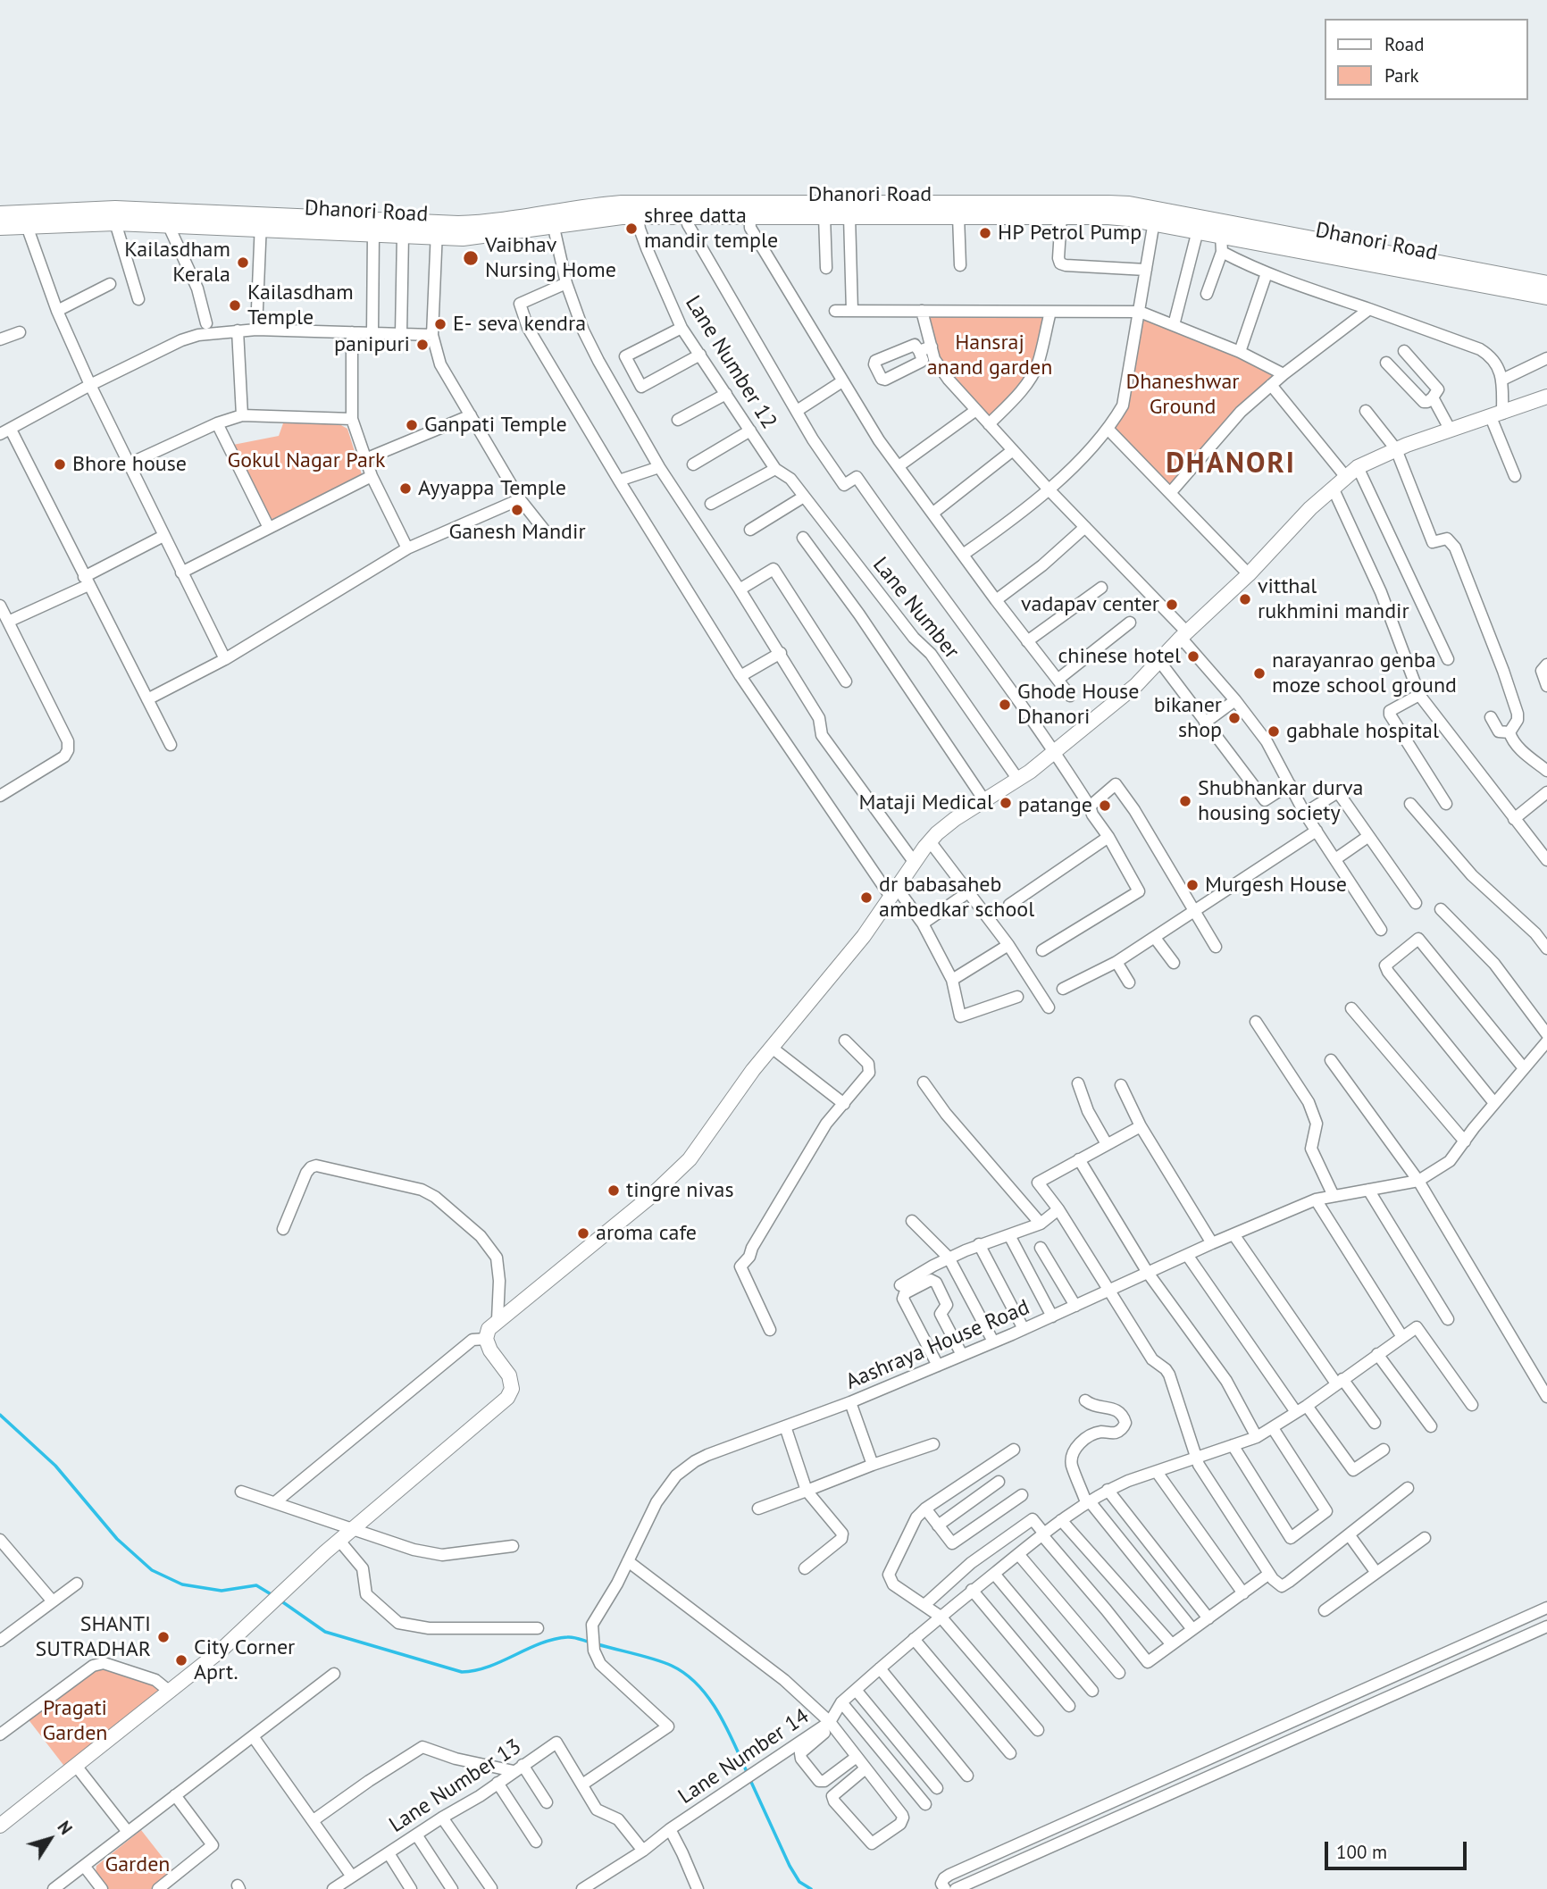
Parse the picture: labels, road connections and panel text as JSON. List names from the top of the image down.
{
  "streets": {
    "main road": ["Dhanori Road"],
    "street": [
      "Lane Number 12",
      "Lane Number",
      "Aashraya House Road",
      "Lane Number 14",
      "Lane Number 13"
    ]
  },
  "crossings": [
    ["Dhanori Road", "Lane Number 12"],
    ["Lane Number 12", "Lane Number"],
    ["Aashraya House Road", "Lane Number 13"]
  ],
  "districts": ["DHANORI"],
  "parks": [
    "Hansraj anand garden",
    "Dhaneshwar Ground",
    "Gokul Nagar Park",
    "Pragati Garden",
    "Garden"
  ],
  "places": [
    "shree datta mandir temple",
    "HP Petrol Pump",
    "Vaibhav Nursing Home",
    "Kailasdham Kerala",
    "Kailasdham Temple",
    "E- seva kendra",
    "panipuri",
    "Ganpati Temple",
    "Bhore house",
    "Ayyappa Temple",
    "Ganesh Mandir",
    "vitthal rukhmini mandir",
    "vadapav center",
    "chinese hotel",
    "narayanrao genba moze school ground",
    "Ghode House Dhanori",
    "bikaner shop",
    "gabhale hospital",
    "Shubhankar durva housing society",
    "Mataji Medical",
    "patange",
    "Murgesh House",
    "dr babasaheb ambedkar school",
    "tingre nivas",
    "aroma cafe",
    "SHANTI SUTRADHAR",
    "City Corner Aprt."
  ],
  "legend": ["Road", "Park"],
  "scale_bar": "100 m",
  "north": "top right"
}
